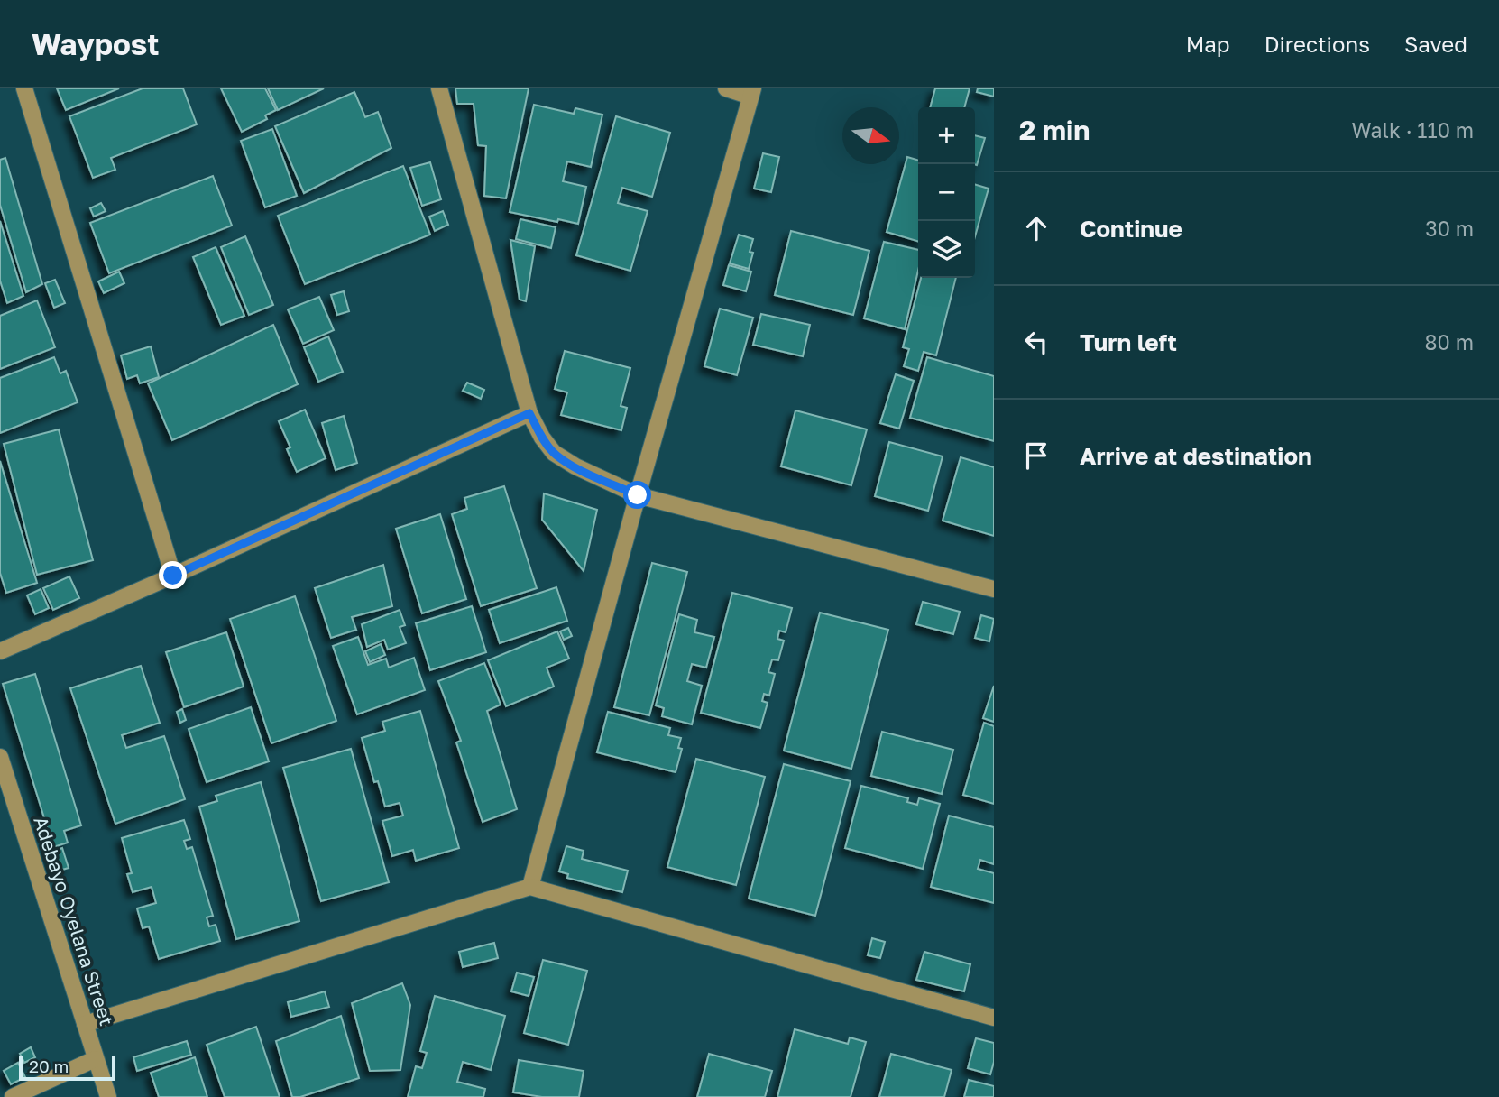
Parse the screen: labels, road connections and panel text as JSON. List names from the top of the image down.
{
  "streets": {
    "street": ["Adebayo Oyelana Street"]
  },
  "scale_bar": "20 m",
  "north": "right",
  "page": {
    "header": "Waypost",
    "nav": ["Map", "Directions", "Saved"],
    "heading": ["2 min", "Walk · 110 m"],
    "map_buttons": ["+", "−"],
    "list": [
      ["Continue", "30 m"],
      ["Turn left", "80 m"],
      "Arrive at destination"
    ],
    "scale": "20 m"
  }
}
